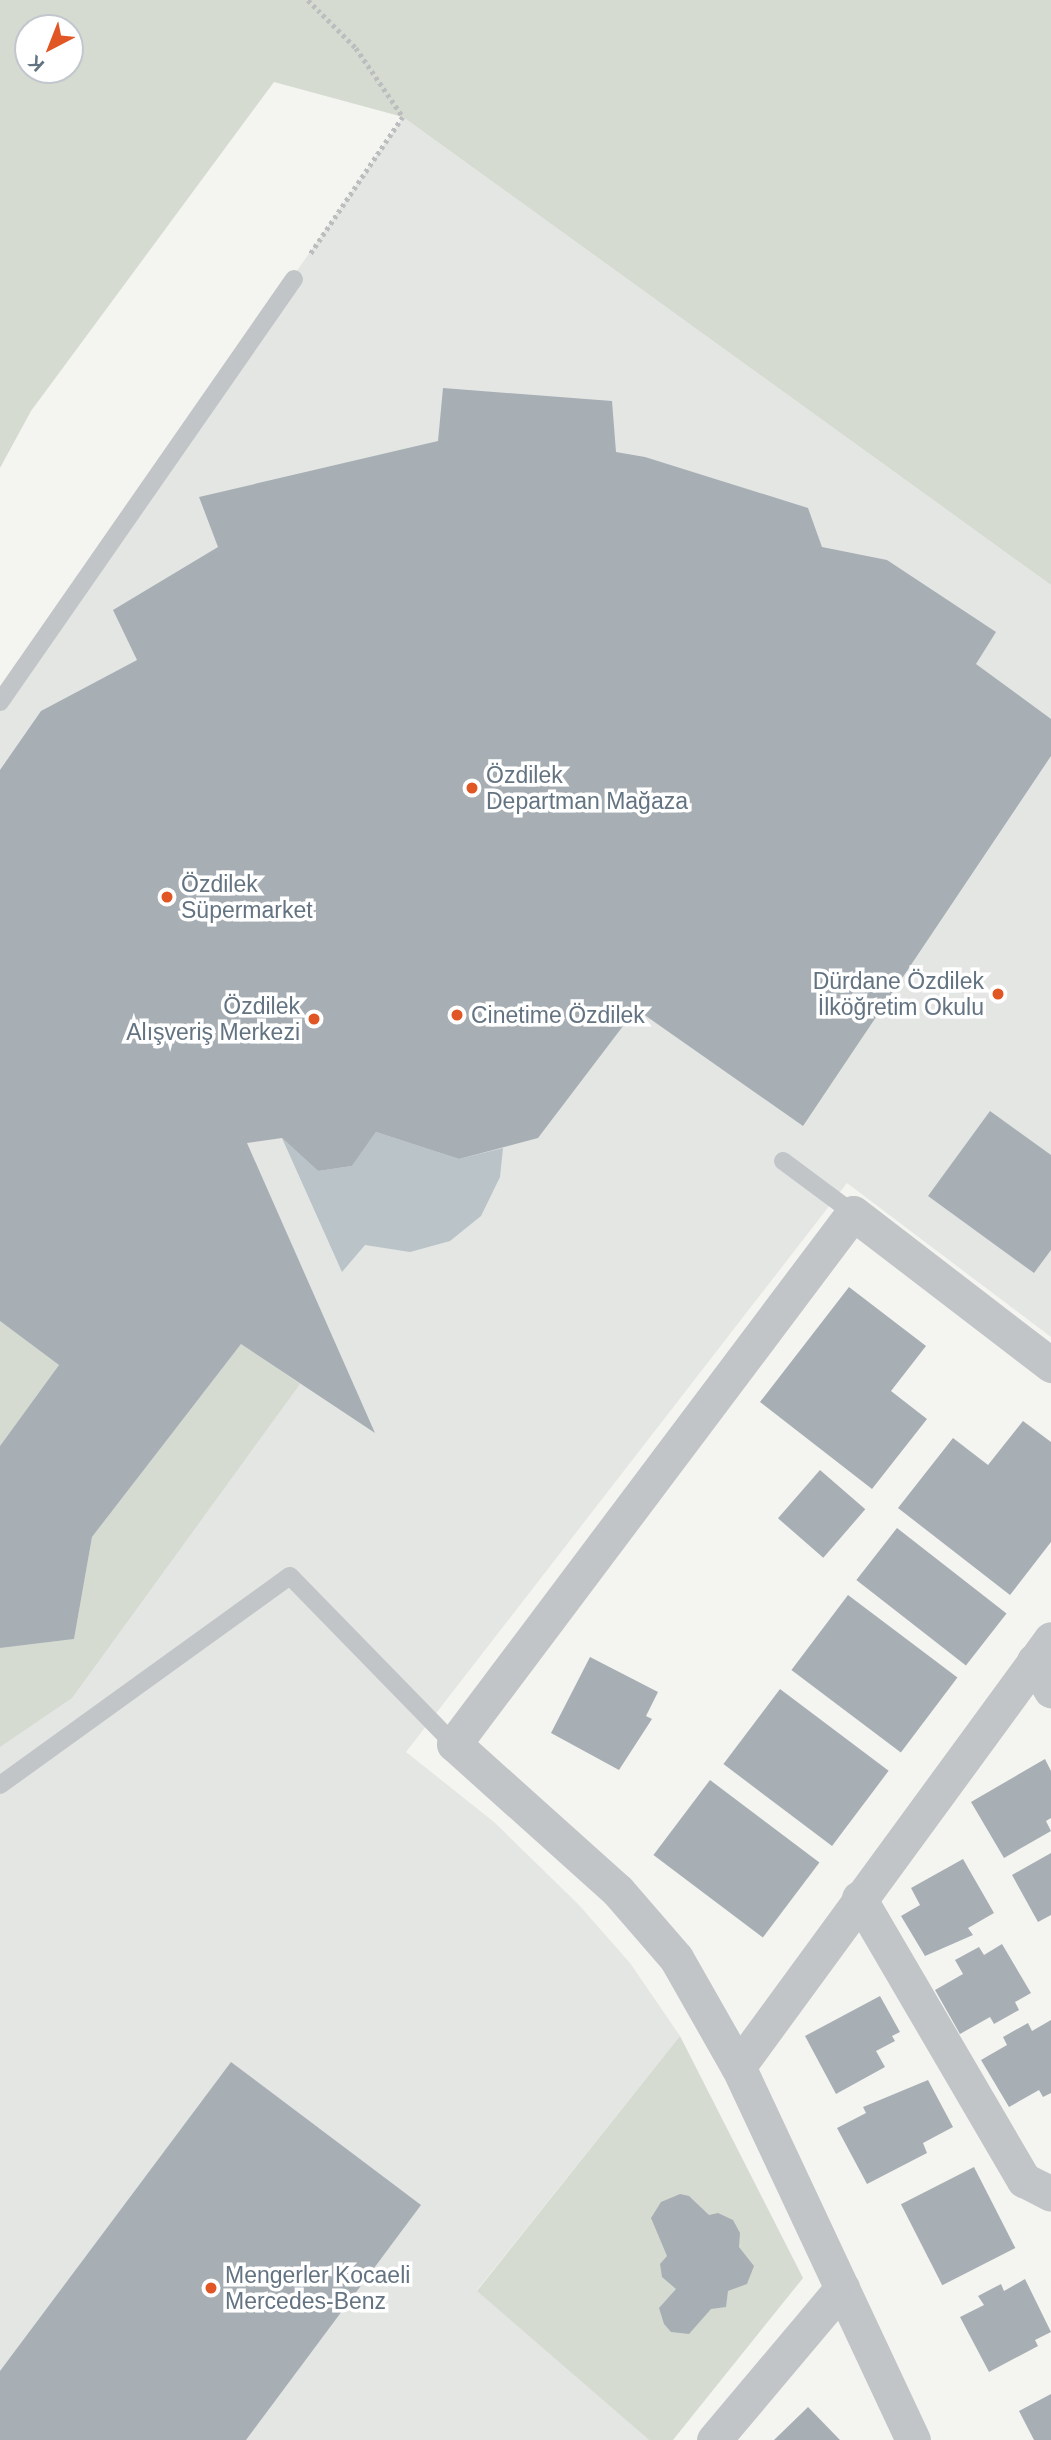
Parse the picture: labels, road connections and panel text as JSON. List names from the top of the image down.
{
  "places": [
    "Özdilek Departman Mağaza",
    "Özdilek Süpermarket",
    "Dürdane Özdilek İlköğretim Okulu",
    "Cinetime Özdilek",
    "Özdilek Alışveriş Merkezi",
    "Mengerler Kocaeli Mercedes-Benz"
  ],
  "north": "bottom left"
}
